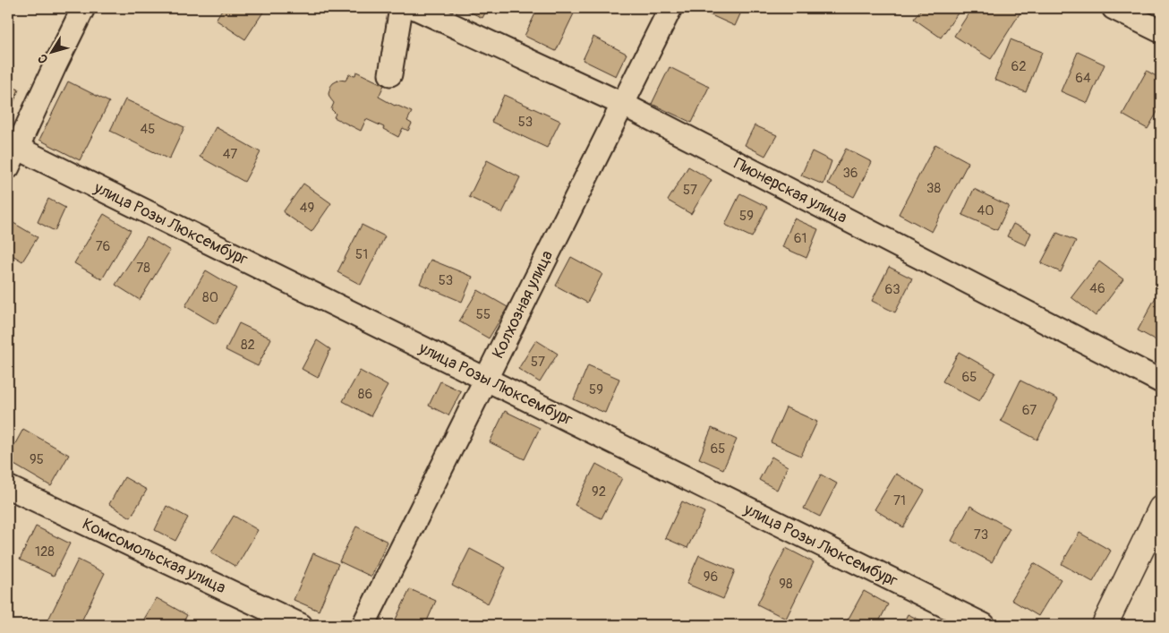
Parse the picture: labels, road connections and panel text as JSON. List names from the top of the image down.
{
  "streets": {
    "street": [
      "Пионерская улица",
      "улица Розы Люксембург",
      "Колхозная улица",
      "Комсомольская улица"
    ]
  },
  "crossings": [
    ["Пионерская улица", "Колхозная улица"],
    ["улица Розы Люксембург", "Колхозная улица"]
  ],
  "house_numbers": [
    "62",
    "64",
    "53",
    "45",
    "47",
    "36",
    "38",
    "57",
    "49",
    "40",
    "59",
    "61",
    "76",
    "51",
    "78",
    "53",
    "46",
    "63",
    "80",
    "55",
    "82",
    "57",
    "65",
    "59",
    "86",
    "67",
    "65",
    "95",
    "92",
    "71",
    "73",
    "128",
    "96",
    "98"
  ],
  "north": "bottom left"
}
